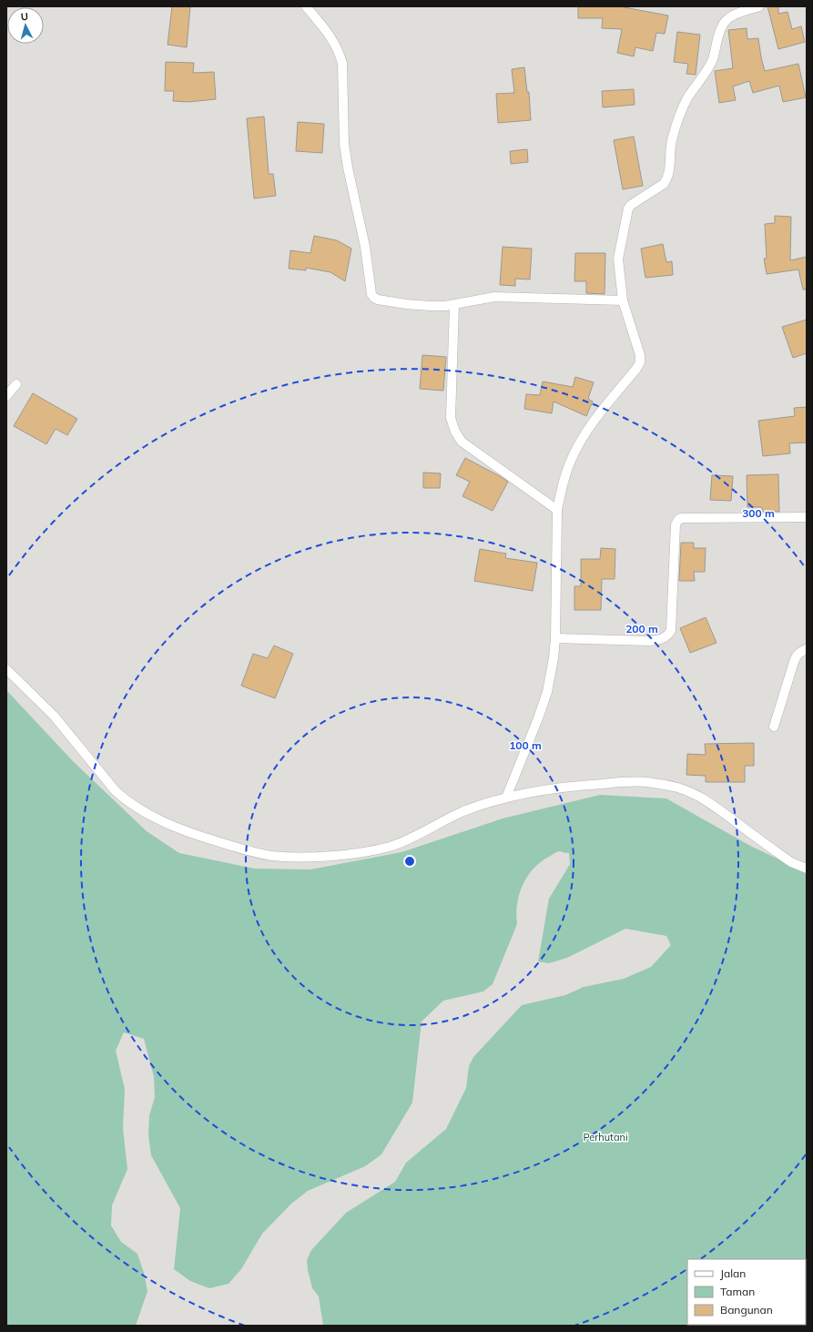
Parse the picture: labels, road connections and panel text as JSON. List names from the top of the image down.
{
  "parks": ["Perhutani"],
  "legend": ["Jalan", "Taman", "Bangunan"],
  "north": "top",
  "rings": ["300 m", "200 m", "100 m"]
}
